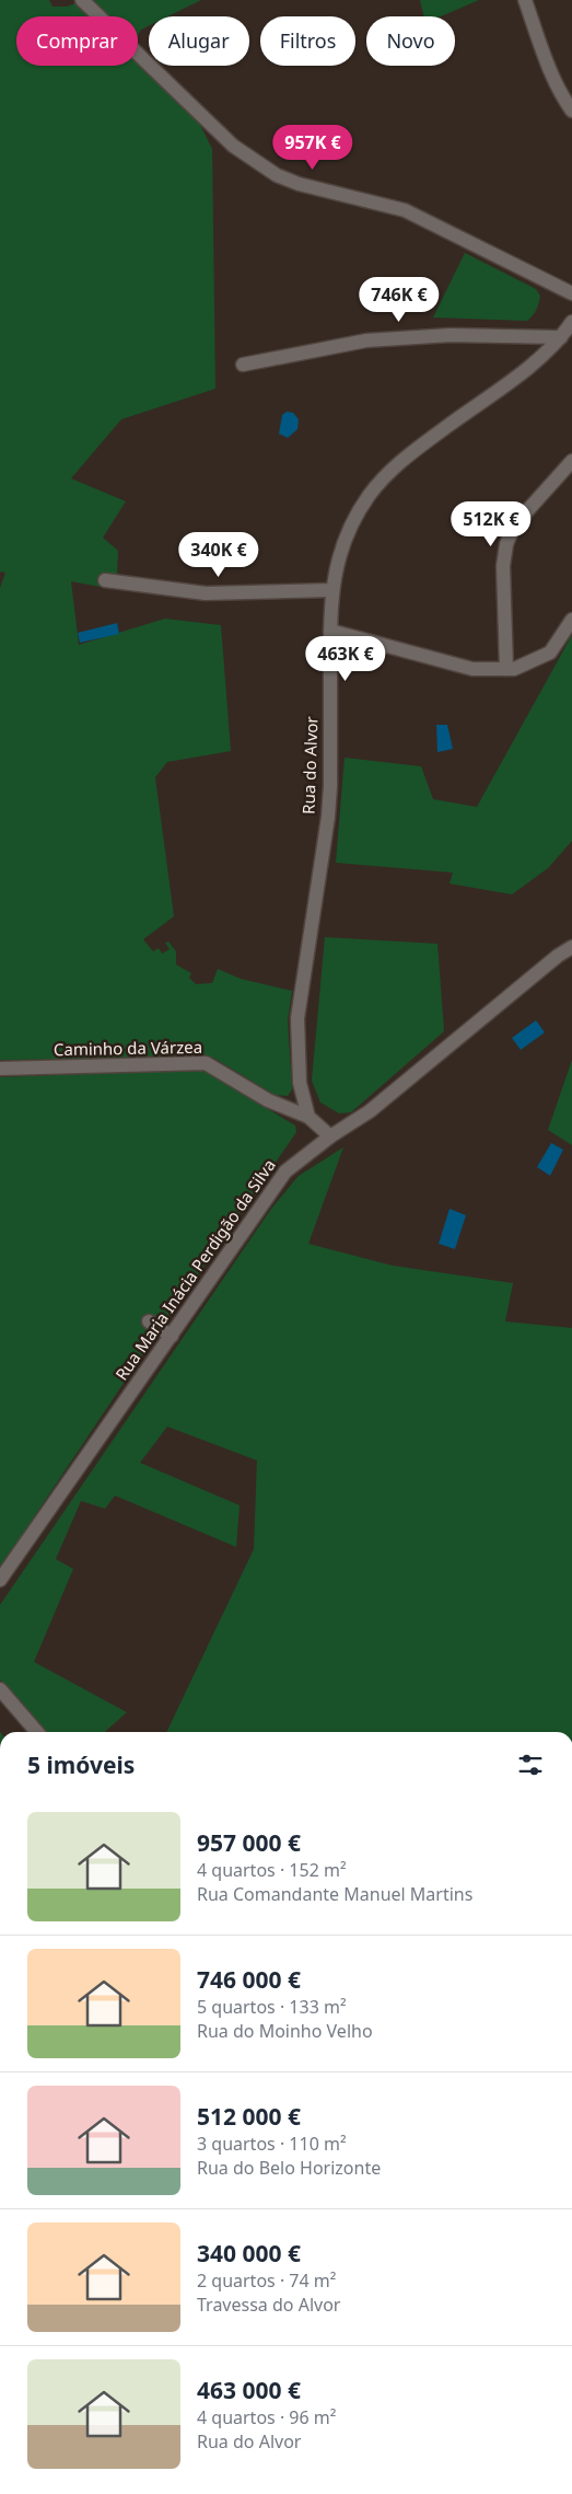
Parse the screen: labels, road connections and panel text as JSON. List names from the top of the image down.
{
  "streets": {
    "street": ["Rua do Alvor", "Caminho da Várzea", "Rua Maria Inácia Perdigão da Silva"]
  },
  "crossings": [
    ["Rua do Alvor", "Caminho da Várzea"]
  ],
  "page": {
    "chip": [
      "Comprar",
      "Alugar",
      "Filtros",
      "Novo"
    ],
    "price": [
      "957K €",
      "746K €",
      "512K €",
      "340K €",
      "463K €"
    ],
    "heading": "5 imóveis",
    "list": [
      {
        "name": "957 000 €",
        "note": "4 quartos · 152 m² · Rua Comandante Manuel Martins"
      },
      {
        "name": "746 000 €",
        "note": "5 quartos · 133 m² · Rua do Moinho Velho"
      },
      {
        "name": "512 000 €",
        "note": "3 quartos · 110 m² · Rua do Belo Horizonte"
      },
      {
        "name": "340 000 €",
        "note": "2 quartos · 74 m² · Travessa do Alvor"
      },
      {
        "name": "463 000 €",
        "note": "4 quartos · 96 m² · Rua do Alvor"
      }
    ]
  }
}
